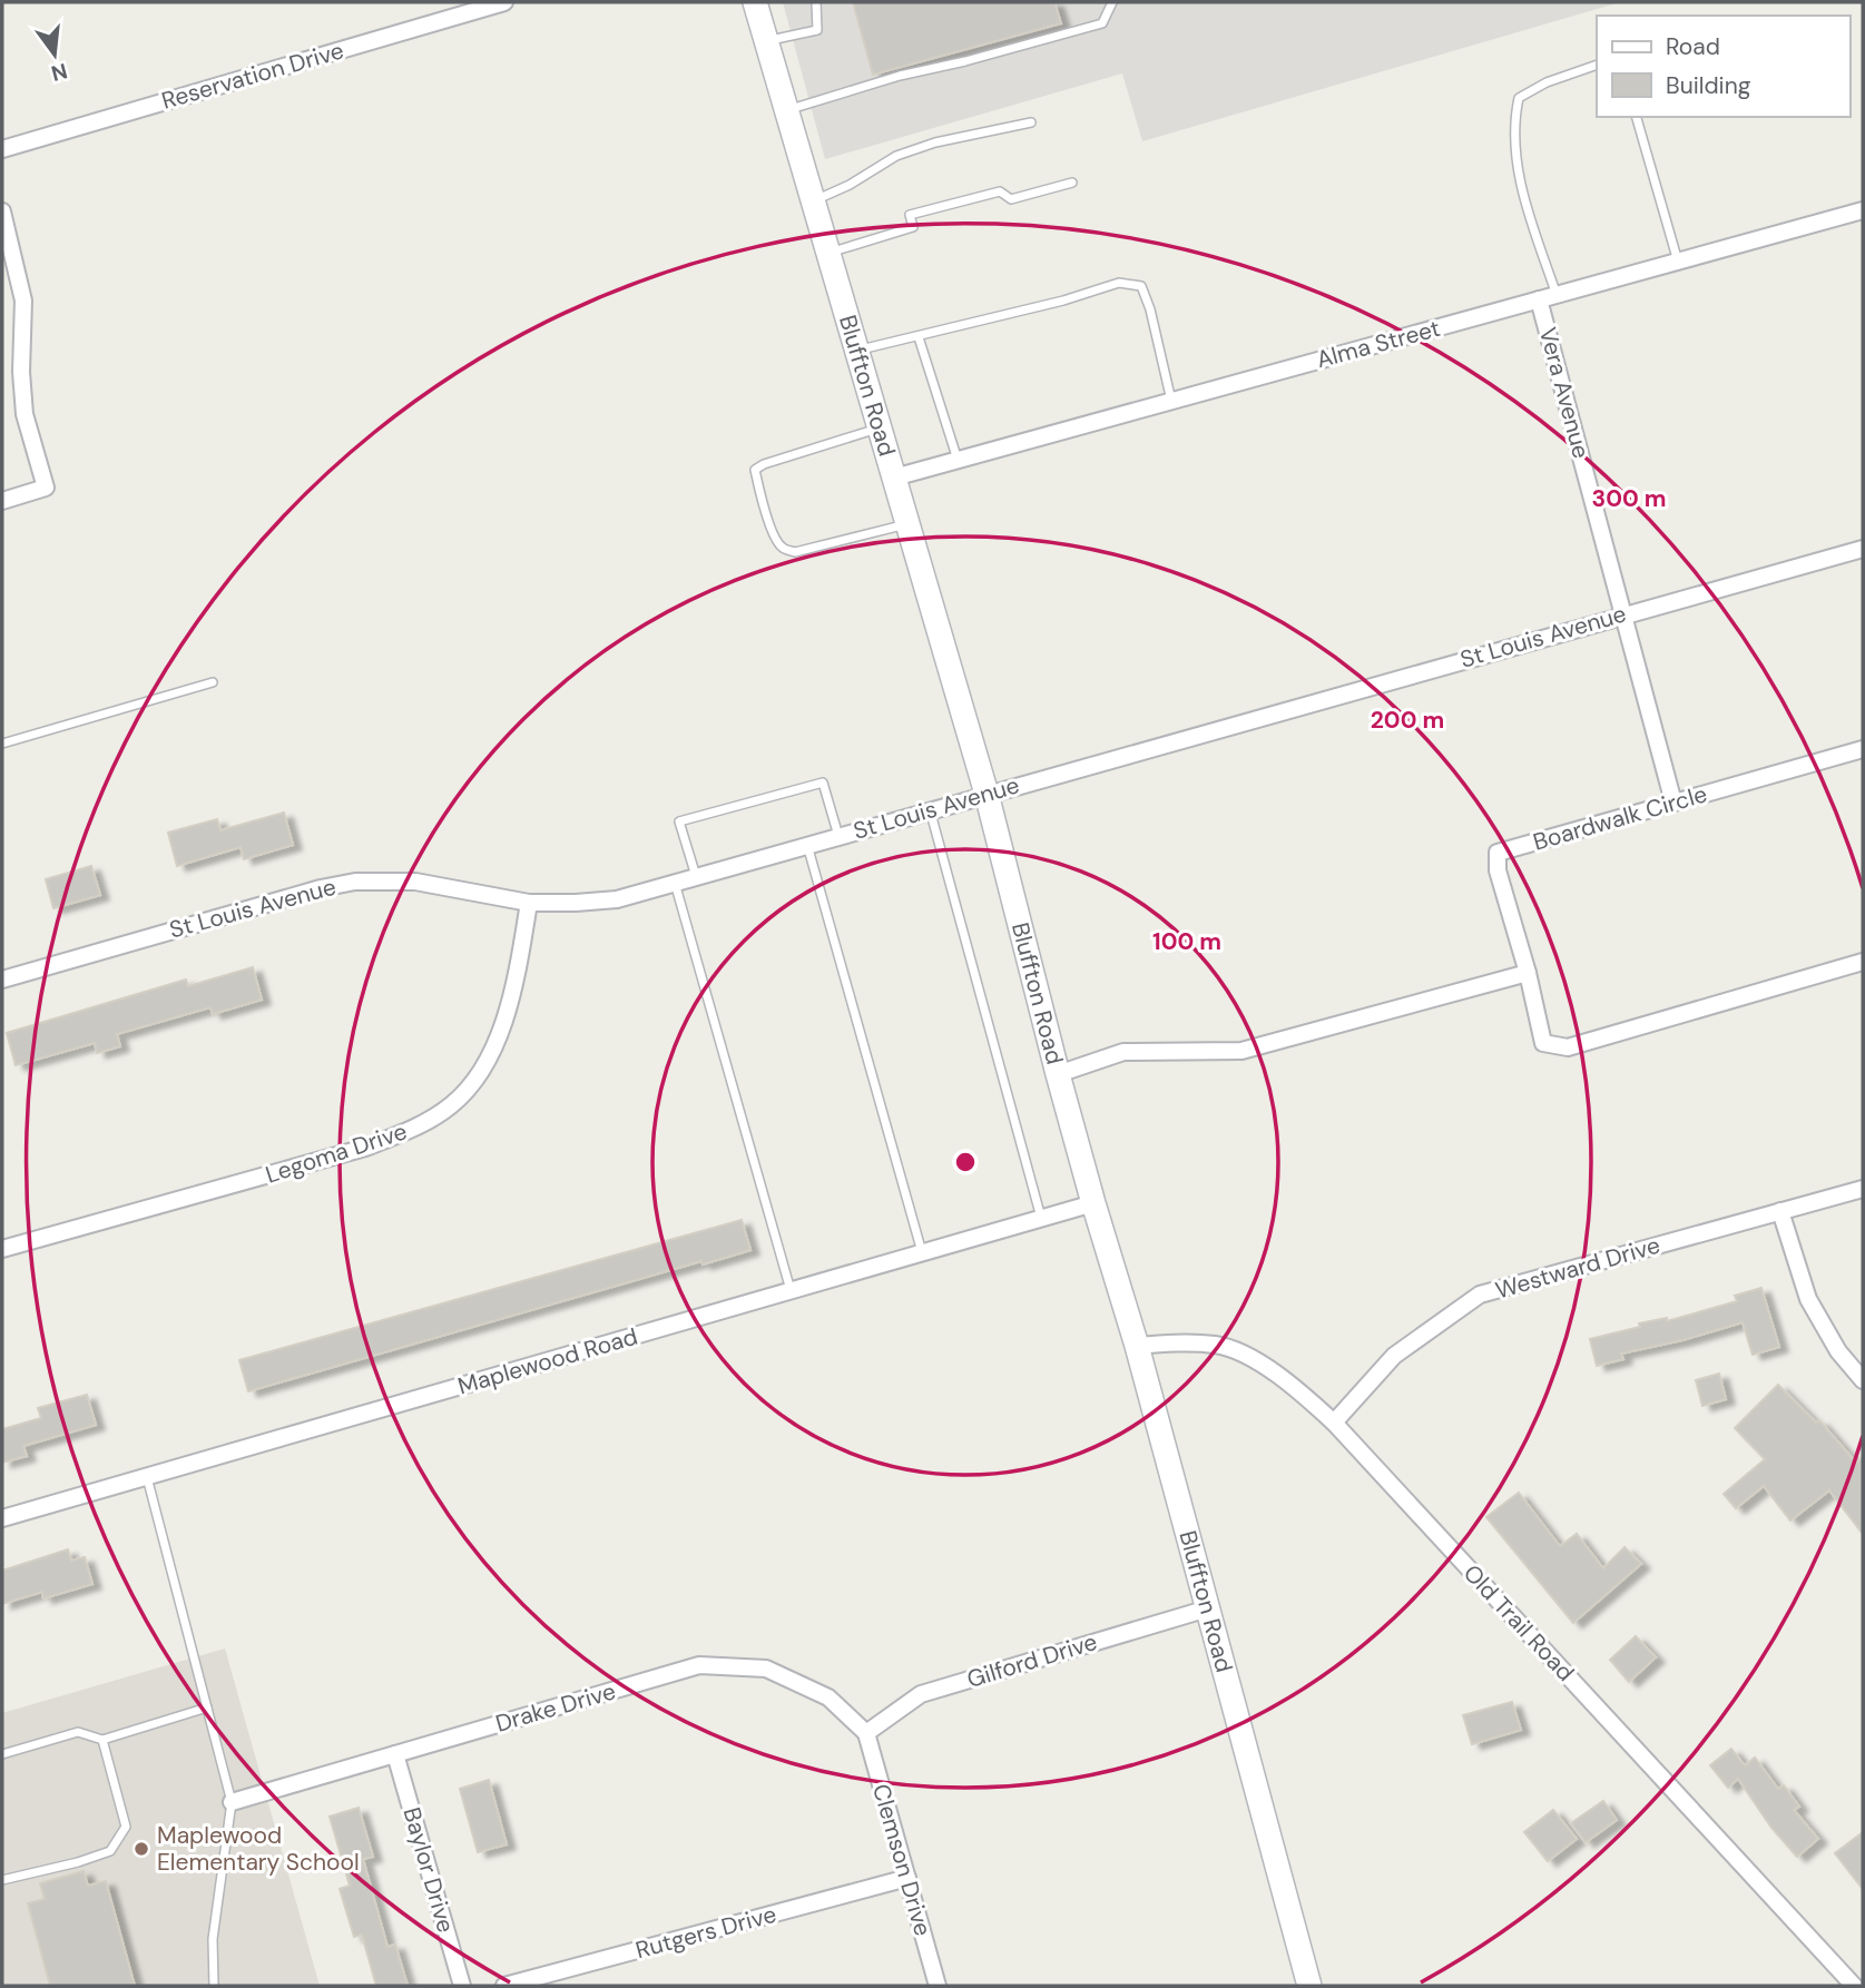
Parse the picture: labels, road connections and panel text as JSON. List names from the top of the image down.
{
  "streets": {
    "main road": ["Bluffton Road"],
    "street": [
      "Reservation Drive",
      "Alma Street",
      "Vera Avenue",
      "St Louis Avenue",
      "Boardwalk Circle",
      "Legoma Drive",
      "Westward Drive",
      "Maplewood Road",
      "Old Trail Road",
      "Gilford Drive",
      "Drake Drive",
      "Clemson Drive",
      "Baylor Drive",
      "Rutgers Drive"
    ]
  },
  "crossings": [
    ["Alma Street", "Bluffton Road"],
    ["Alma Street", "Vera Avenue"],
    ["Bluffton Road", "St Louis Avenue"],
    ["Bluffton Road", "Maplewood Road"],
    ["Bluffton Road", "Old Trail Road"],
    ["Bluffton Road", "Gilford Drive"],
    ["Vera Avenue", "St Louis Avenue"],
    ["Vera Avenue", "Boardwalk Circle"],
    ["St Louis Avenue", "Legoma Drive"],
    ["Westward Drive", "Old Trail Road"],
    ["Gilford Drive", "Drake Drive"],
    ["Gilford Drive", "Clemson Drive"],
    ["Drake Drive", "Clemson Drive"],
    ["Drake Drive", "Baylor Drive"],
    ["Clemson Drive", "Rutgers Drive"]
  ],
  "places": ["Maplewood Elementary School"],
  "legend": ["Road", "Building"],
  "north": "bottom",
  "rings": ["300 m", "200 m", "100 m"]
}
